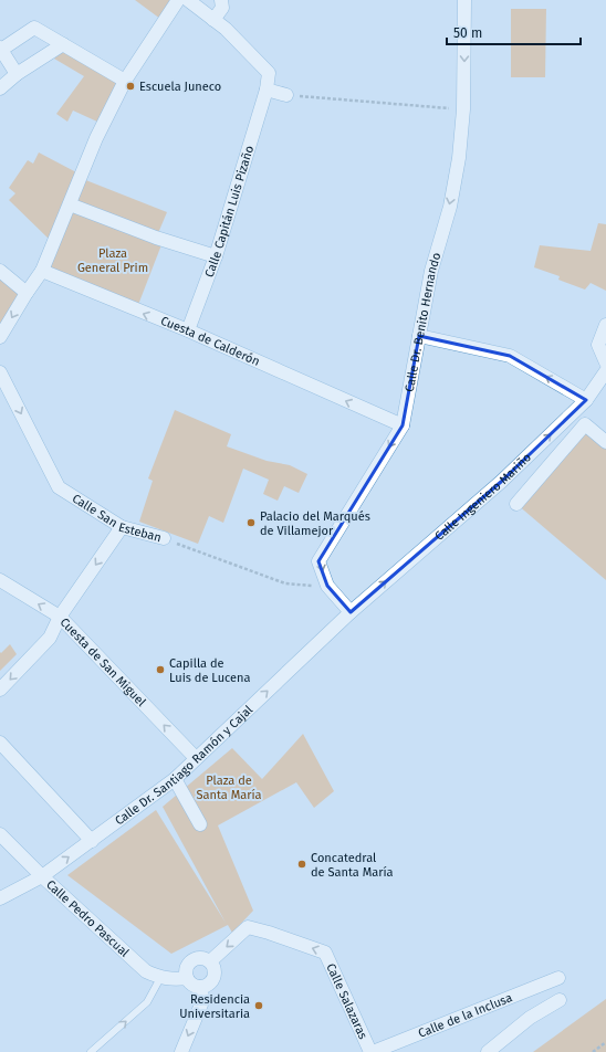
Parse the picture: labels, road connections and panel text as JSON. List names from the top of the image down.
{
  "streets": {
    "street": [
      "Calle Capitán Luis Pizaño",
      "Calle Dr. Benito Hernando",
      "Cuesta de Calderón",
      "Calle Ingeniero Mariño",
      "Calle San Esteban",
      "Cuesta de San Miguel",
      "Calle Dr. Santiago Ramón y Cajal",
      "Calle Pedro Pascual",
      "Calle Salazaras",
      "Calle de la Inclusa"
    ]
  },
  "crossings": [
    ["Calle Capitán Luis Pizaño", "Cuesta de Calderón"],
    ["Calle Dr. Benito Hernando", "Cuesta de Calderón"],
    ["Calle Dr. Benito Hernando", "Calle Ingeniero Mariño"],
    ["Calle Dr. Benito Hernando", "Calle San Esteban"],
    ["Calle Dr. Benito Hernando", "Calle Dr. Santiago Ramón y Cajal"],
    ["Calle Ingeniero Mariño", "Calle Dr. Santiago Ramón y Cajal"],
    ["Cuesta de San Miguel", "Calle Dr. Santiago Ramón y Cajal"],
    ["Calle Dr. Santiago Ramón y Cajal", "Calle Pedro Pascual"],
    ["Calle Pedro Pascual", "Calle Salazaras"],
    ["Calle Salazaras", "Calle de la Inclusa"]
  ],
  "one_way": [
    "Calle Dr. Benito Hernando",
    "Calle San Esteban",
    "Cuesta de San Miguel",
    "Calle Dr. Santiago Ramón y Cajal"
  ],
  "parks": ["Plaza General Prim", "Plaza de Santa María"],
  "places": [
    "Escuela Juneco",
    "Palacio del Marqués de Villamejor",
    "Capilla de Luis de Lucena",
    "Concatedral de Santa María",
    "Residencia Universitaria"
  ],
  "scale_bar": "50 m"
}
